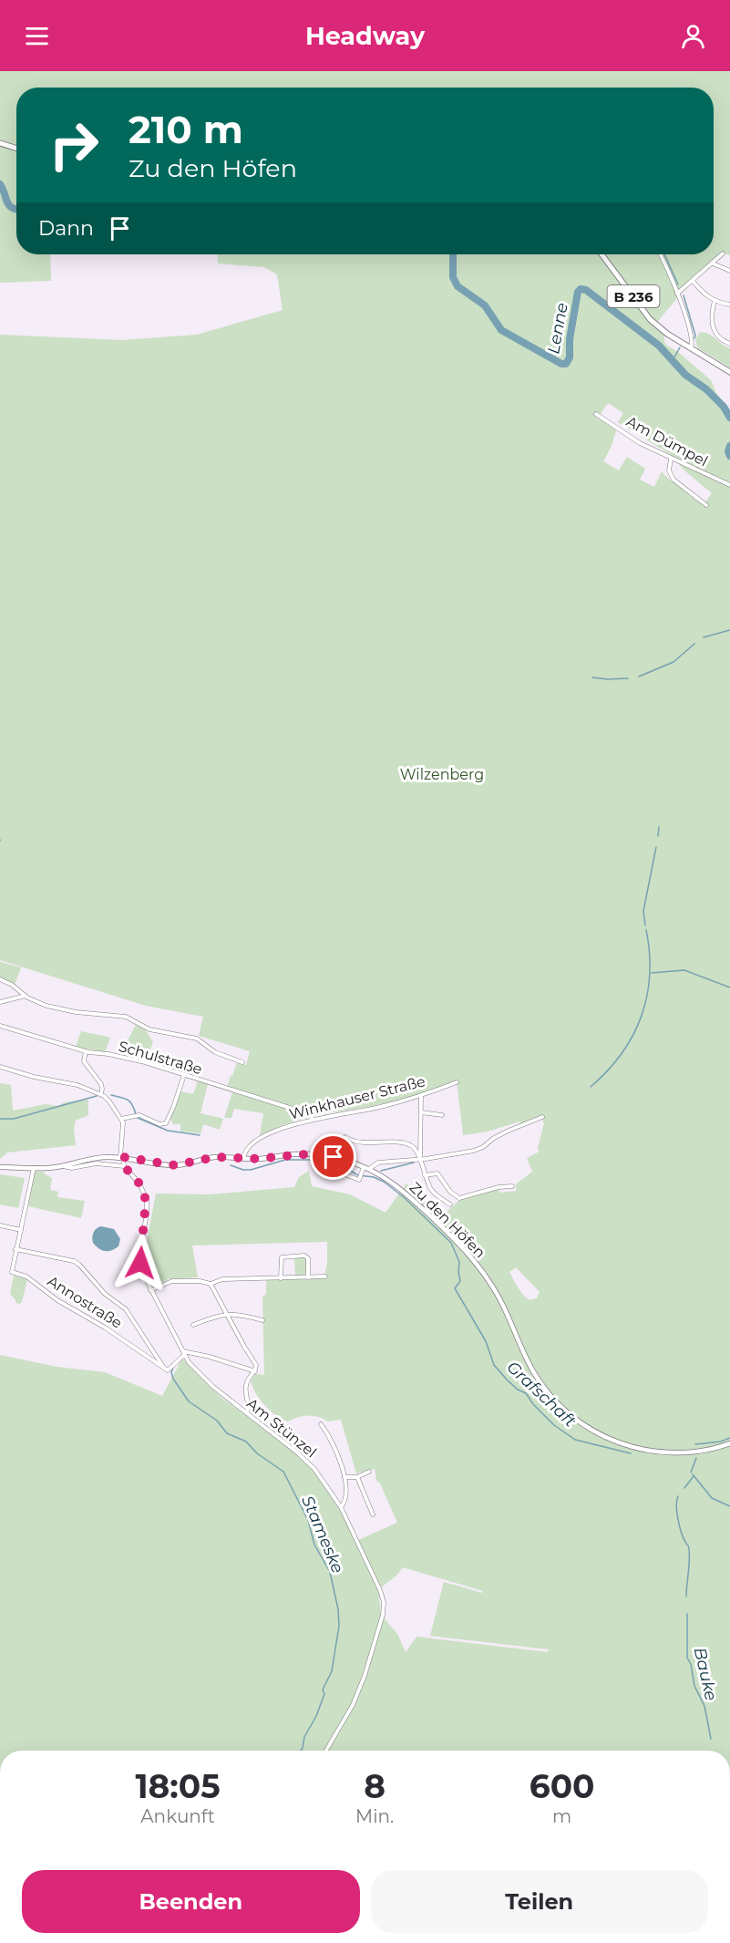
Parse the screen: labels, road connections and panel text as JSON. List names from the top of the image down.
{
  "streets": {
    "main road": ["B 236"],
    "street": [
      "Am Dümpel",
      "Schulstraße",
      "Winkhauser Straße",
      "Zu den Höfen",
      "Annostraße",
      "Am Stünzel"
    ]
  },
  "crossings": [
    ["Schulstraße", "Winkhauser Straße"],
    ["Winkhauser Straße", "Zu den Höfen"],
    ["Zu den Höfen", "Annostraße"]
  ],
  "water": [
    "Lenne",
    "Grafschaft",
    "Stameske",
    "Bauke"
  ],
  "parks": ["Wilzenberg"],
  "page": {
    "header": "Headway",
    "turn": ["210 m", "Zu den Höfen"],
    "then": "Dann",
    "eta": [
      "18:05",
      "Ankunft",
      "8",
      "Min.",
      "600",
      "m"
    ],
    "buttons": ["Beenden", "Teilen"]
  }
}
